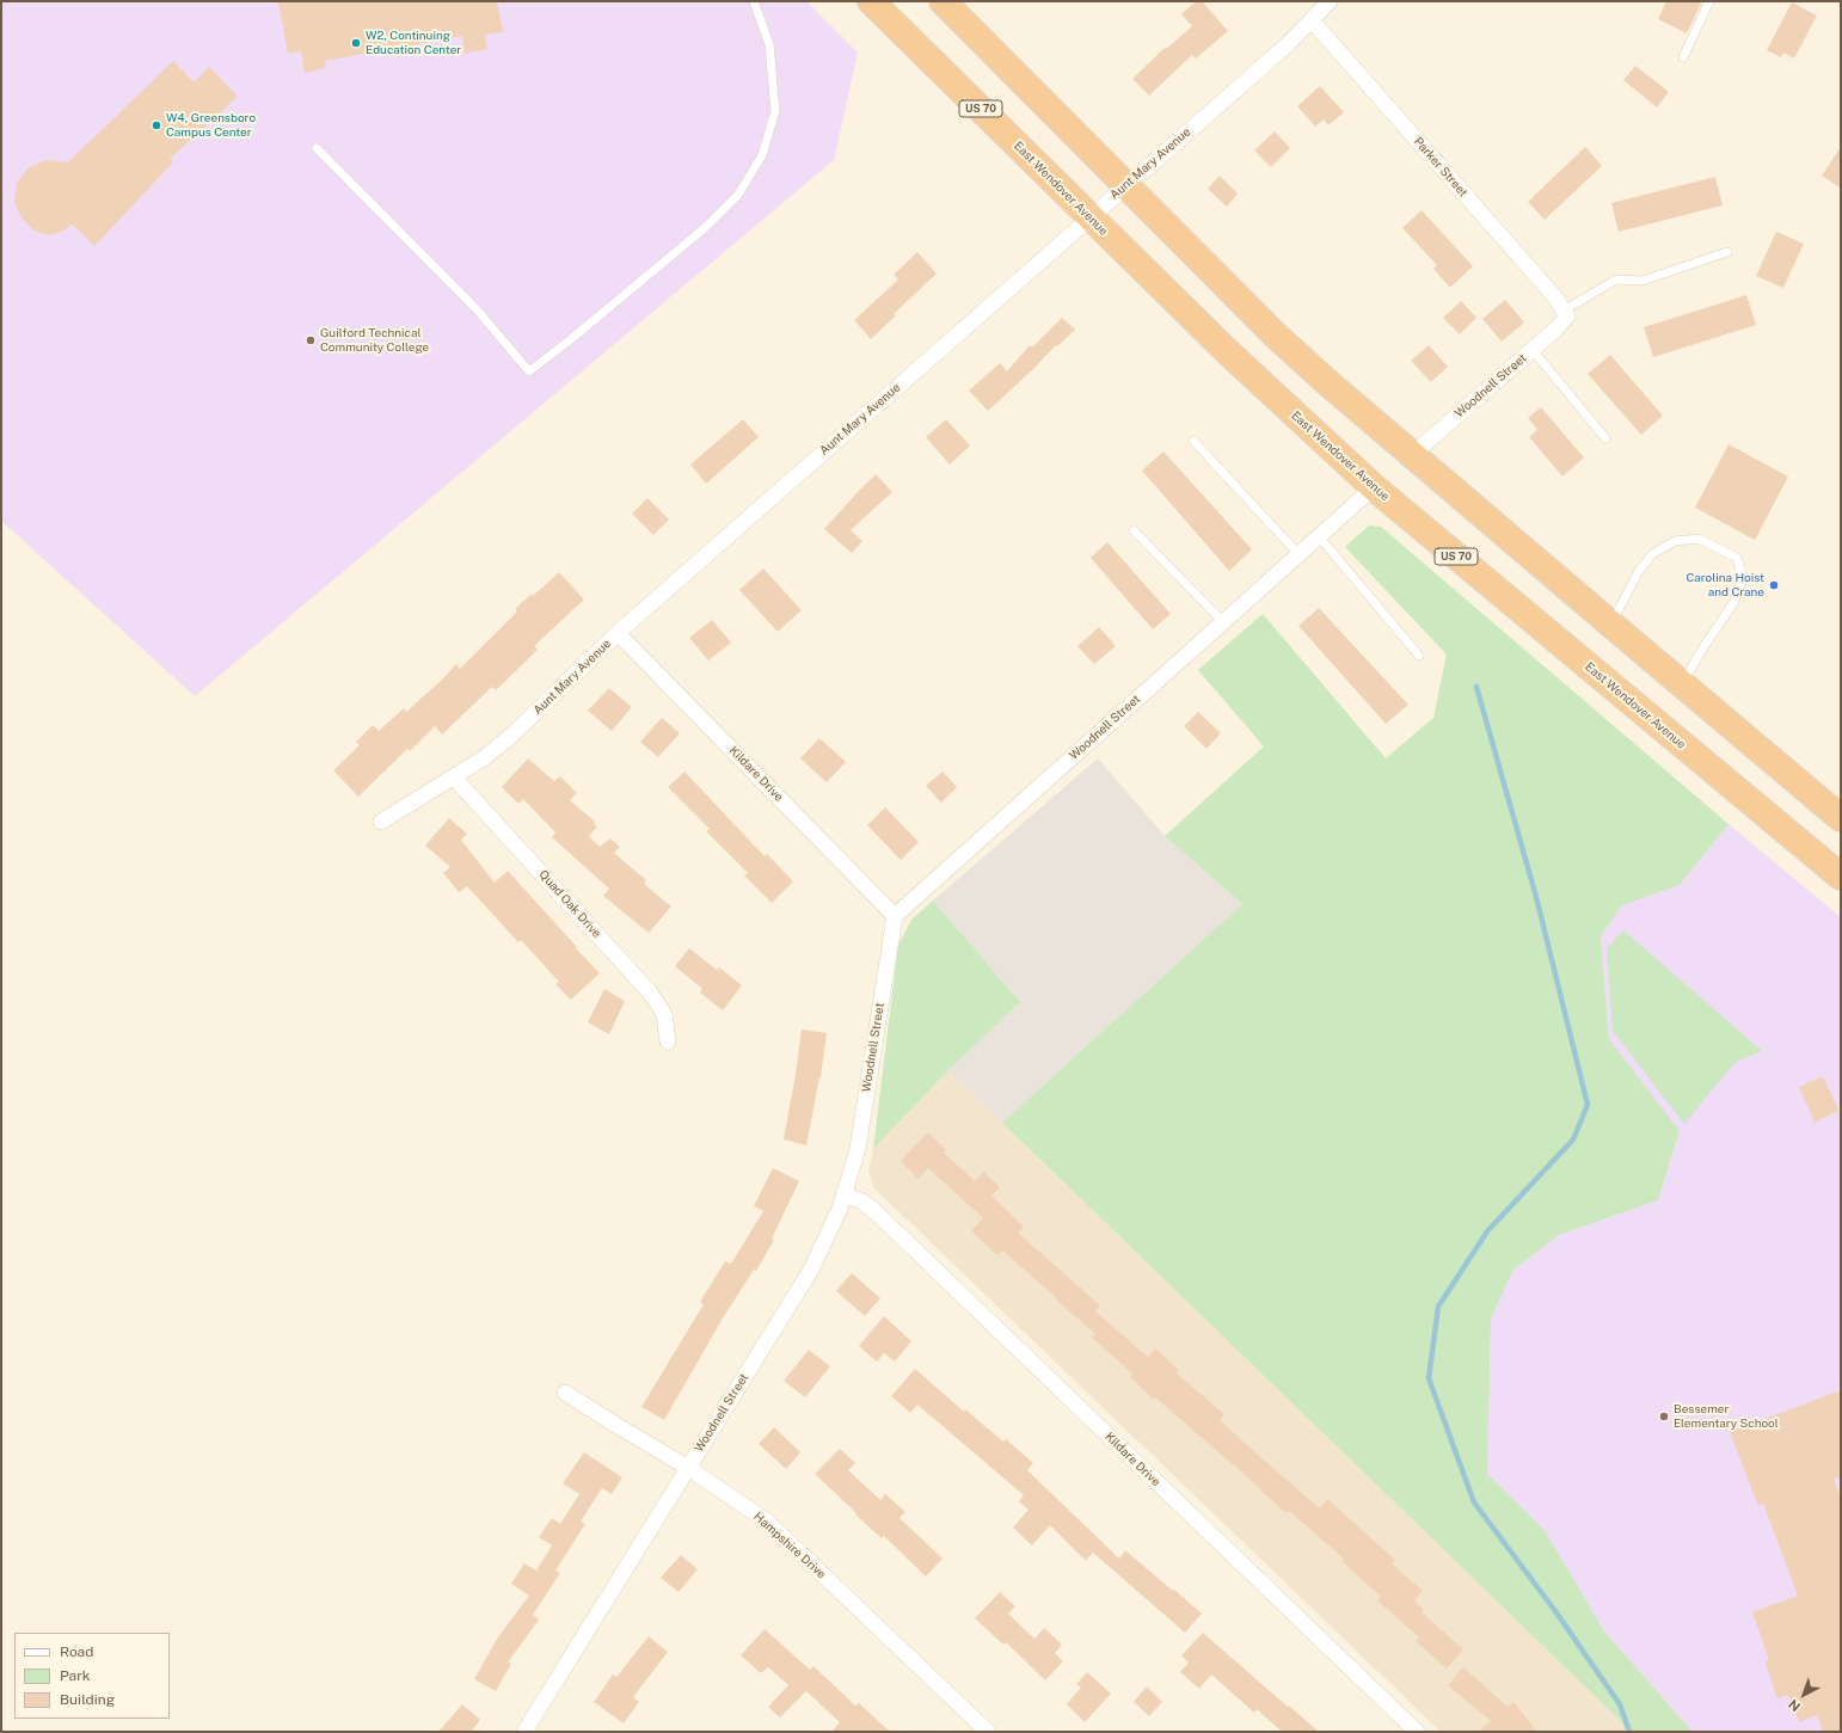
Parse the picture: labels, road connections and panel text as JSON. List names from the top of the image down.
{
  "streets": {
    "highway": ["US 70", "East Wendover Avenue"],
    "street": [
      "Aunt Mary Avenue",
      "Parker Street",
      "Woodnell Street",
      "Kildare Drive",
      "Quad Oak Drive",
      "Hampshire Drive"
    ]
  },
  "crossings": [
    ["Aunt Mary Avenue", "Parker Street"],
    ["Aunt Mary Avenue", "East Wendover Avenue"],
    ["Aunt Mary Avenue", "Kildare Drive"],
    ["Aunt Mary Avenue", "Quad Oak Drive"],
    ["Parker Street", "Woodnell Street"],
    ["East Wendover Avenue", "Woodnell Street"],
    ["Woodnell Street", "Kildare Drive"],
    ["Woodnell Street", "Hampshire Drive"]
  ],
  "places": [
    "W2, Continuing Education Center",
    "W4, Greensboro Campus Center",
    "Guilford Technical Community College",
    "Carolina Hoist and Crane",
    "Bessemer Elementary School"
  ],
  "legend": ["Road", "Park", "Building"],
  "north": "bottom left"
}
